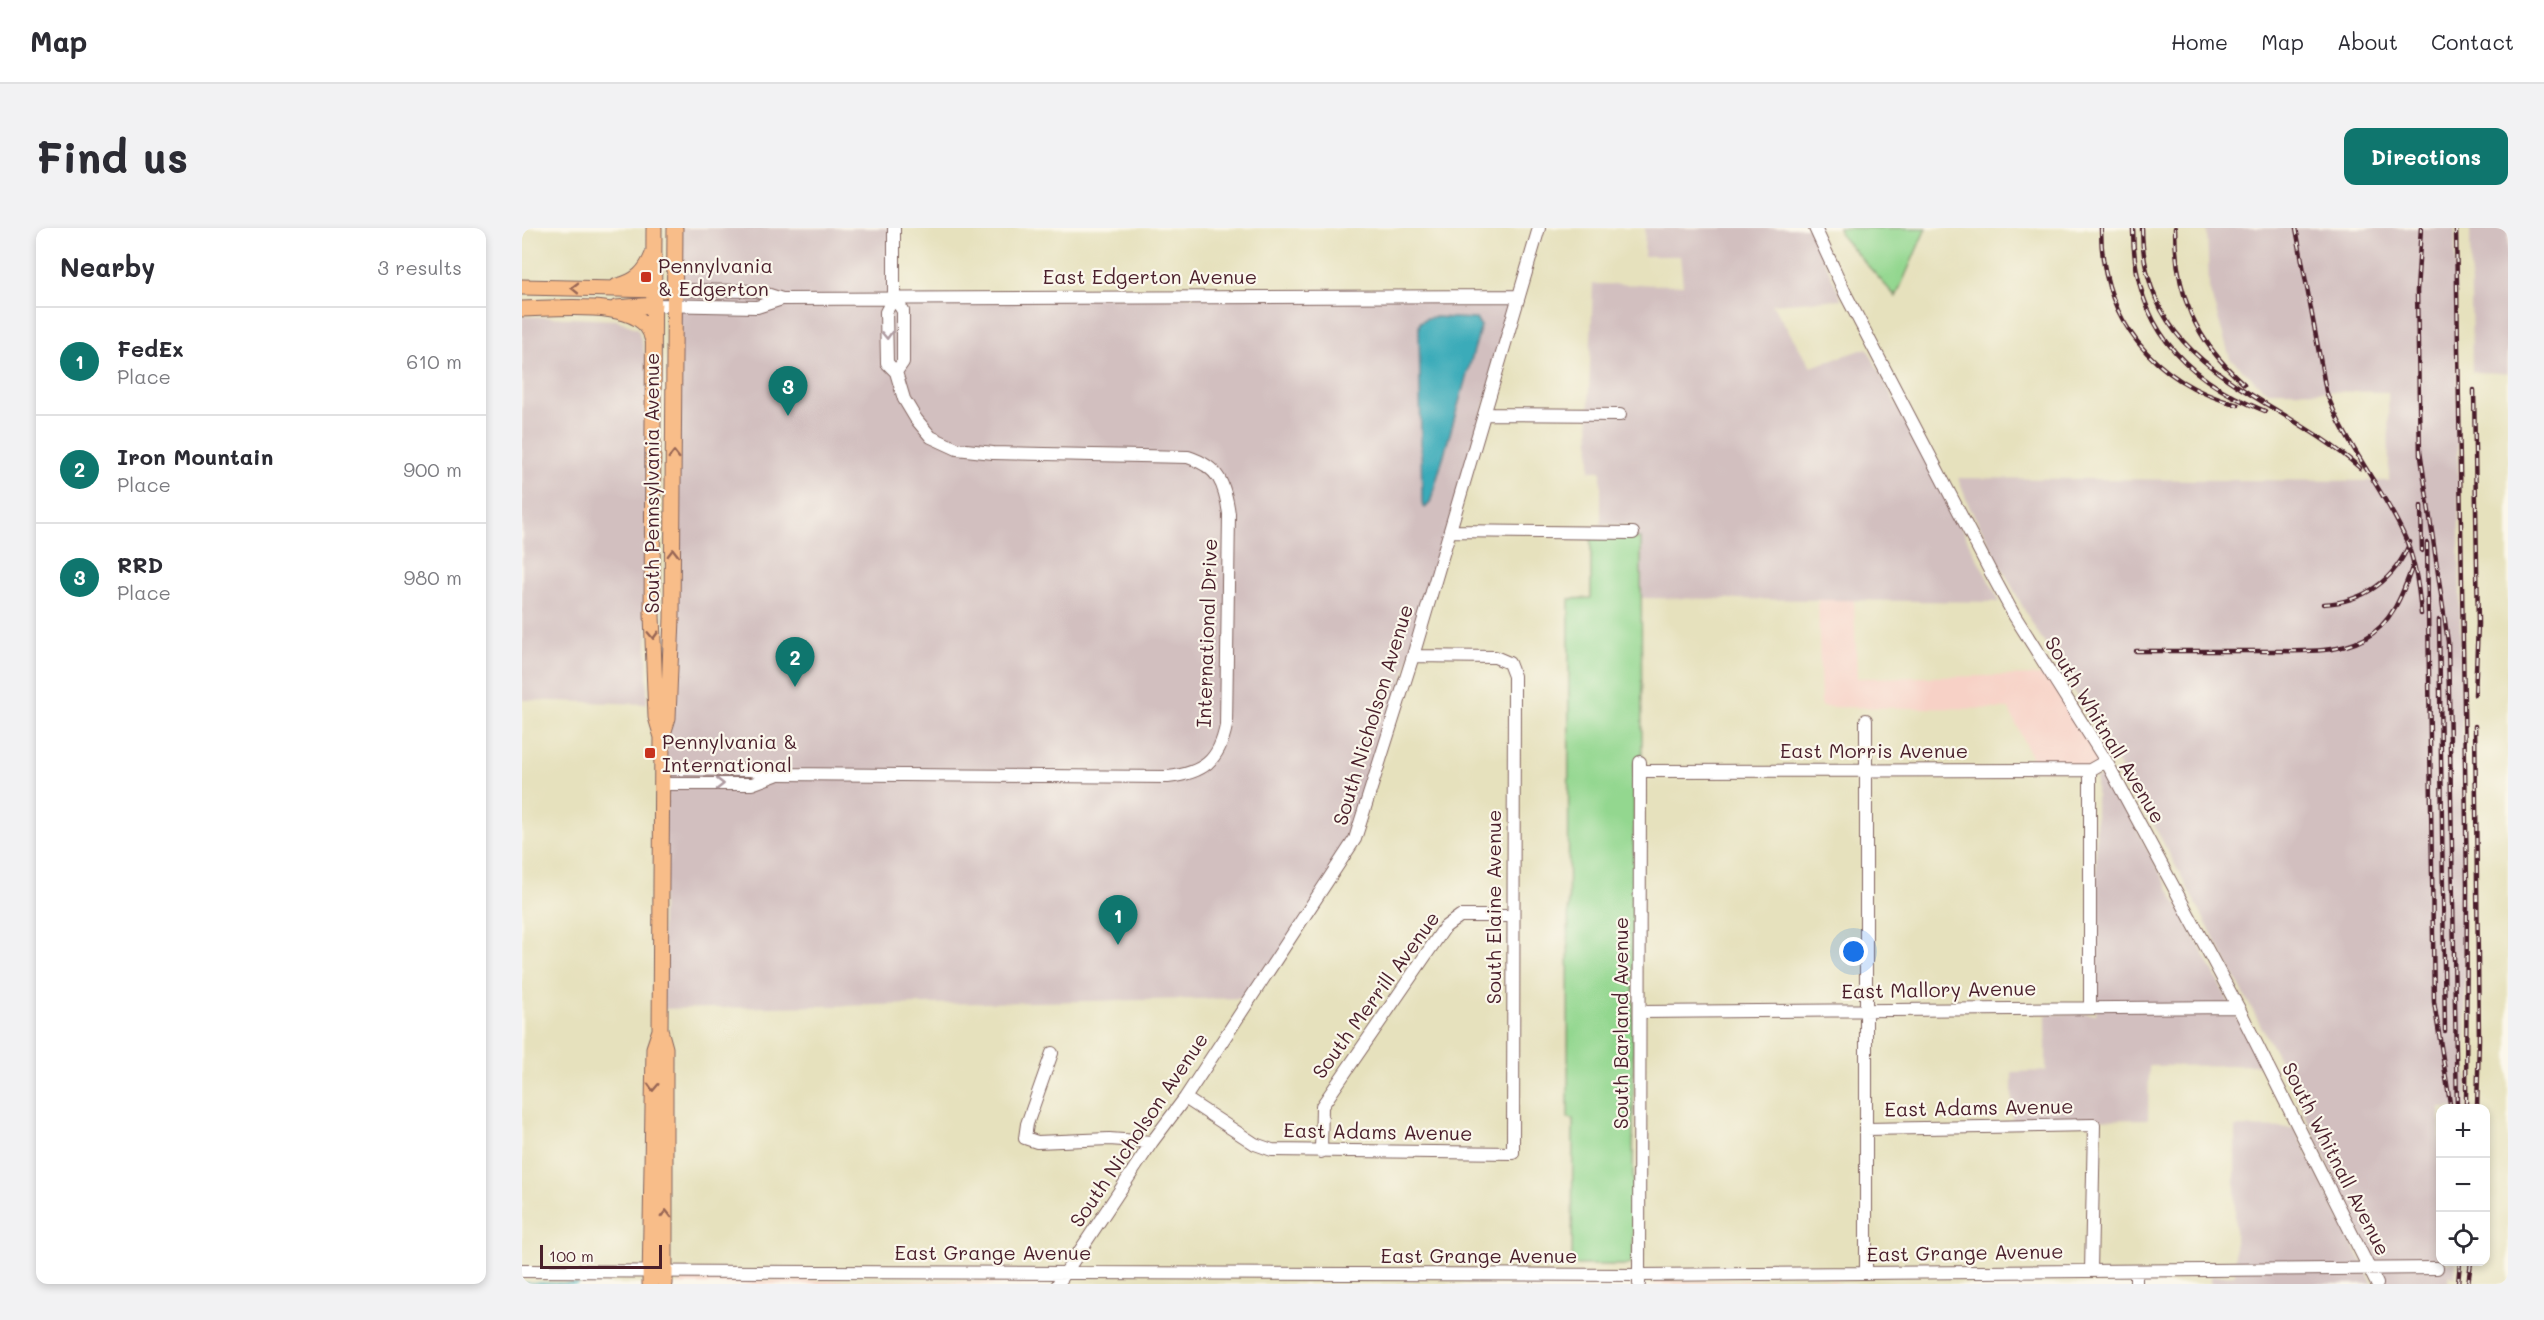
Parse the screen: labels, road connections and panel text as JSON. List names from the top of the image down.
{
  "streets": {
    "main road": ["South Pennsylvania Avenue"],
    "street": [
      "East Edgerton Avenue",
      "International Drive",
      "South Nicholson Avenue",
      "South Whitnall Avenue",
      "East Morris Avenue",
      "South Elaine Avenue",
      "East Mallory Avenue",
      "South Merrill Avenue",
      "South Barland Avenue",
      "East Adams Avenue",
      "East Grange Avenue"
    ]
  },
  "crossings": [
    ["East Edgerton Avenue", "South Pennsylvania Avenue"],
    ["East Edgerton Avenue", "International Drive"],
    ["East Edgerton Avenue", "South Nicholson Avenue"],
    ["South Pennsylvania Avenue", "International Drive"],
    ["South Pennsylvania Avenue", "East Grange Avenue"],
    ["South Nicholson Avenue", "South Elaine Avenue"],
    ["South Nicholson Avenue", "East Adams Avenue"],
    ["South Nicholson Avenue", "East Grange Avenue"],
    ["South Whitnall Avenue", "East Morris Avenue"],
    ["South Whitnall Avenue", "East Mallory Avenue"],
    ["South Whitnall Avenue", "East Grange Avenue"],
    ["East Morris Avenue", "South Barland Avenue"],
    ["South Elaine Avenue", "South Merrill Avenue"],
    ["South Elaine Avenue", "East Adams Avenue"],
    ["East Mallory Avenue", "South Barland Avenue"],
    ["South Merrill Avenue", "East Adams Avenue"],
    ["South Barland Avenue", "East Grange Avenue"],
    ["East Adams Avenue", "East Grange Avenue"]
  ],
  "places": {
    "transit": ["Pennylvania & Edgerton", "Pennylvania & International"]
  },
  "scale_bar": "100 m",
  "page": {
    "header": "Map",
    "nav": [
      "Home",
      "Map",
      "About",
      "Contact"
    ],
    "buttons": "Directions",
    "title": "Find us",
    "heading": ["Nearby", "3 results"],
    "list": [
      {
        "mark": "1",
        "name": "FedEx",
        "note": "Place",
        "value": "610 m"
      },
      {
        "mark": "2",
        "name": "Iron Mountain",
        "note": "Place",
        "value": "900 m"
      },
      {
        "mark": "3",
        "name": "RRD",
        "note": "Place",
        "value": "980 m"
      }
    ],
    "pins": ["3", "2", "1"],
    "map_buttons": ["+", "−"],
    "scale": "100 m"
  }
}
